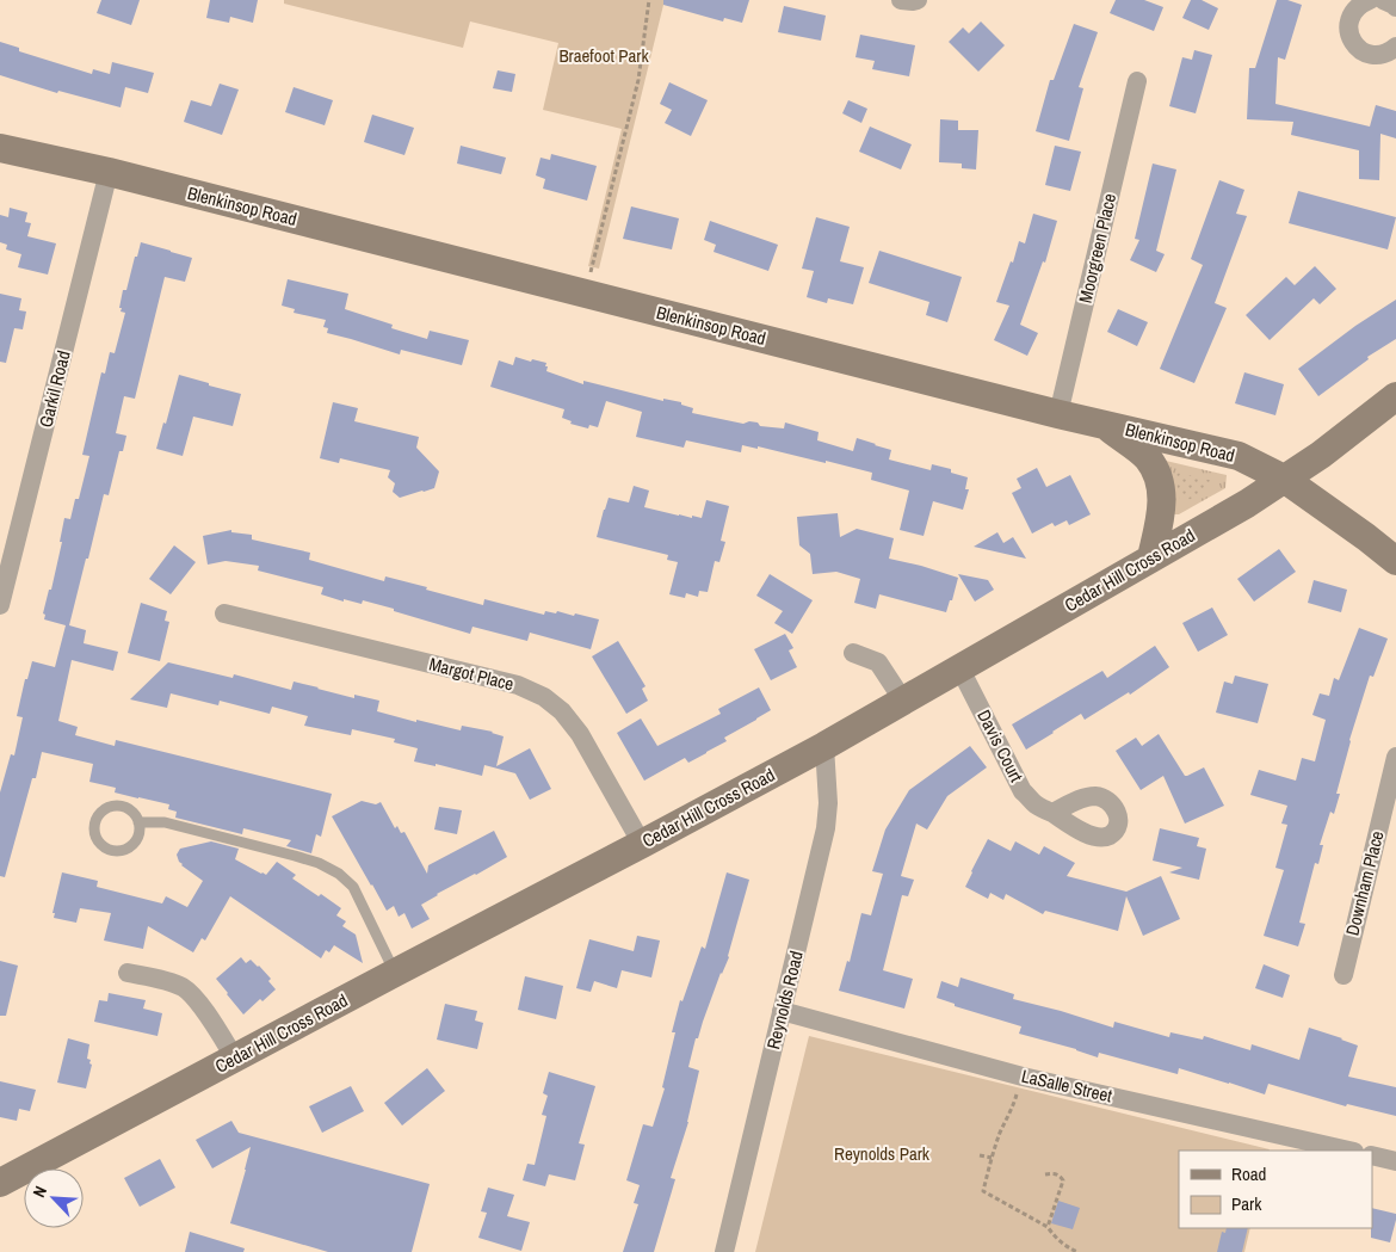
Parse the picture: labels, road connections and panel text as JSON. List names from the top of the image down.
{
  "streets": {
    "street": [
      "Blenkinsop Road",
      "Moorgreen Place",
      "Garkil Road",
      "Cedar Hill Cross Road",
      "Margot Place",
      "Davis Court",
      "Downham Place",
      "Reynolds Road",
      "LaSalle Street"
    ]
  },
  "crossings": [
    ["Blenkinsop Road", "Moorgreen Place"],
    ["Blenkinsop Road", "Garkil Road"],
    ["Blenkinsop Road", "Cedar Hill Cross Road"],
    ["Cedar Hill Cross Road", "Margot Place"],
    ["Cedar Hill Cross Road", "Davis Court"],
    ["Cedar Hill Cross Road", "Reynolds Road"],
    ["Reynolds Road", "LaSalle Street"]
  ],
  "parks": ["Braefoot Park", "Reynolds Park"],
  "legend": ["Road", "Park"],
  "north": "top left"
}
